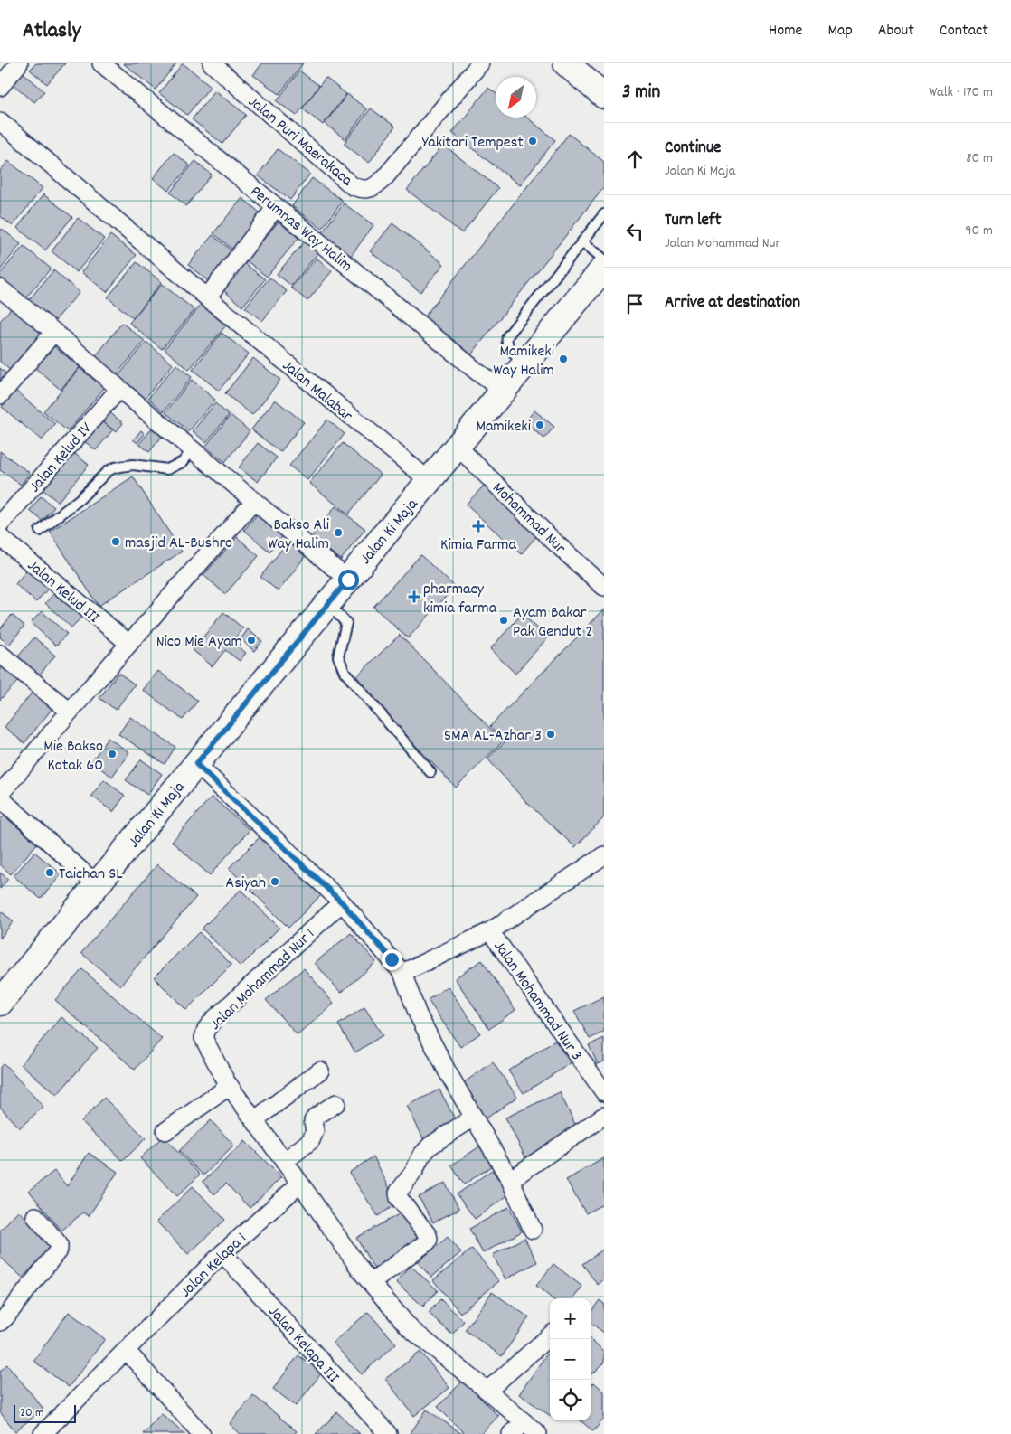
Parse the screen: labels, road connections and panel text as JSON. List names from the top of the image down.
{
  "streets": {
    "main road": ["Jalan Ki Maja"],
    "street": [
      "Jalan Puri Maerakaca",
      "Perumnas Way Halim",
      "Jalan Malabar",
      "Jalan Kelud IV",
      "Mohammad Nur",
      "Jalan Kelud III",
      "Jalan Mohammad Nur 1",
      "Jalan Mohammad Nur 3",
      "Jalan Kelapa 1",
      "Jalan Kelapa III"
    ]
  },
  "crossings": [
    ["Perumnas Way Halim", "Jalan Ki Maja"],
    ["Jalan Malabar", "Jalan Ki Maja"],
    ["Mohammad Nur", "Jalan Ki Maja"],
    ["Jalan Kelapa 1", "Jalan Kelapa III"]
  ],
  "places": {
    "other": [
      "Yakitori Tempest",
      "Mamikeki Way Halim",
      "Mamikeki",
      "Bakso Ali Way Halim",
      "masjid AL-Bushro",
      "Ayam Bakar Pak Gendut 2",
      "Nico Mie Ayam",
      "SMA AL-Azhar 3",
      "Mie Bakso Kotak 60",
      "Taichan SL",
      "Asiyah"
    ],
    "health": ["Kimia Farma", "pharmacy kimia farma"]
  },
  "scale_bar": "20 m",
  "north": "bottom left",
  "page": {
    "header": "Atlasly",
    "nav": [
      "Home",
      "Map",
      "About",
      "Contact"
    ],
    "heading": ["3 min", "Walk · 170 m"],
    "list": [
      ["Continue", "Jalan Ki Maja", "80 m"],
      ["Turn left", "Jalan Mohammad Nur", "90 m"],
      "Arrive at destination"
    ],
    "map_buttons": ["+", "−"],
    "scale": "20 m"
  }
}
